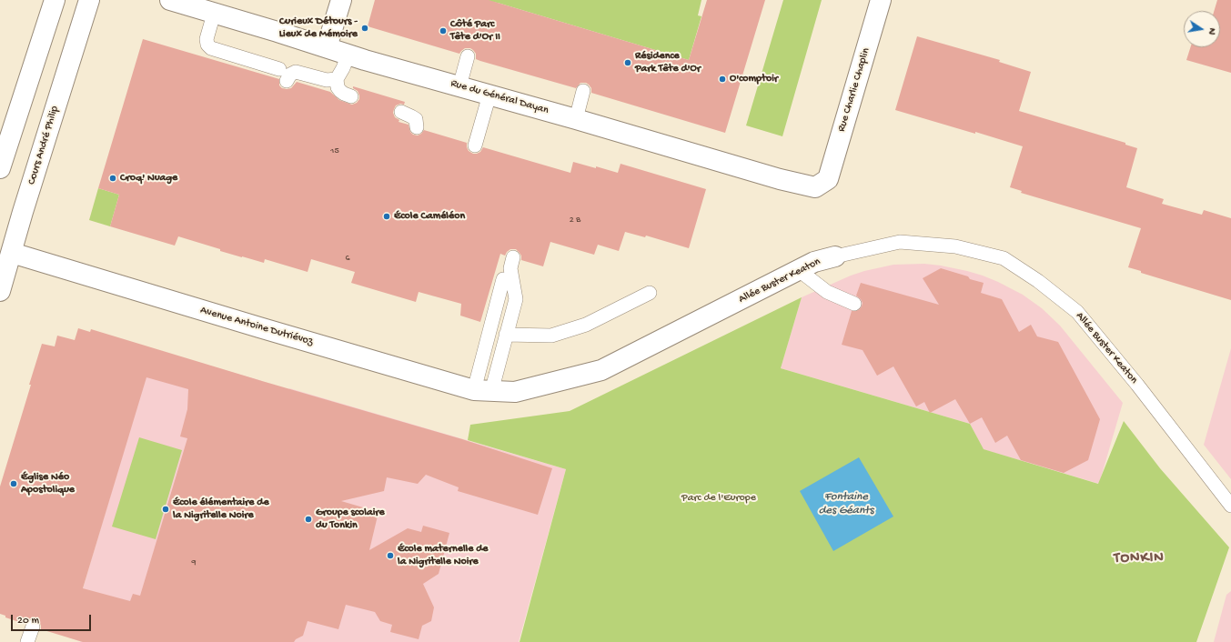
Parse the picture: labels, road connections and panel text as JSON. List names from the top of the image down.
{
  "streets": {
    "street": [
      "Rue Charlie Chaplin",
      "Rue du Général Dayan",
      "Cours André Philip",
      "Allée Buster Keaton",
      "Avenue Antoine Dutriévoz"
    ]
  },
  "crossings": [
    ["Rue Charlie Chaplin", "Rue du Général Dayan"],
    ["Cours André Philip", "Avenue Antoine Dutriévoz"],
    ["Allée Buster Keaton", "Avenue Antoine Dutriévoz"]
  ],
  "districts": ["TONKIN"],
  "water": ["Fontaine des Géants"],
  "parks": ["Parc de l'Europe"],
  "places": [
    "Curieux Détours - Lieux de Mémoire",
    "Côté Parc Tête d'Or II",
    "Résidence Park Tête d'Or",
    "O'comptoir",
    "Croq' Nuage",
    "École Caméléon",
    "Église Néo Apostolique",
    "École élémentaire de la Nigritelle Noire",
    "Groupe scolaire du Tonkin",
    "École maternelle de la Nigritelle Noire"
  ],
  "house_numbers": [
    "15",
    "2 B",
    "6",
    "9"
  ],
  "scale_bar": "20 m",
  "north": "right"
}
